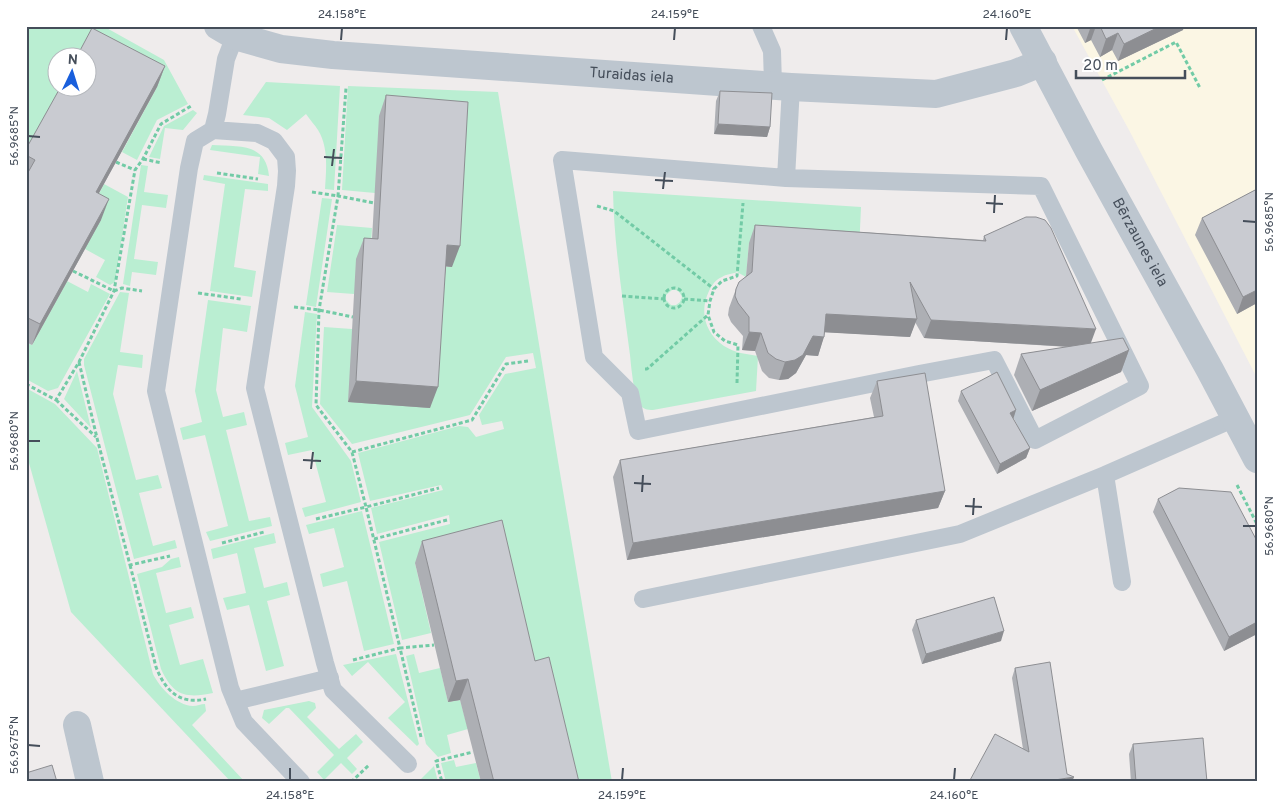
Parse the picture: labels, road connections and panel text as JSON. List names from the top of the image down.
{
  "streets": {
    "street": ["Turaidas iela", "Bērzaunes iela"]
  },
  "crossings": [
    ["Turaidas iela", "Bērzaunes iela"]
  ],
  "scale_bar": "20 m",
  "north": "top",
  "coordinates": [
    "24.158°E",
    "24.159°E",
    "24.160°E",
    "56.9685°N",
    "56.9680°N",
    "56.9675°N"
  ]
}
